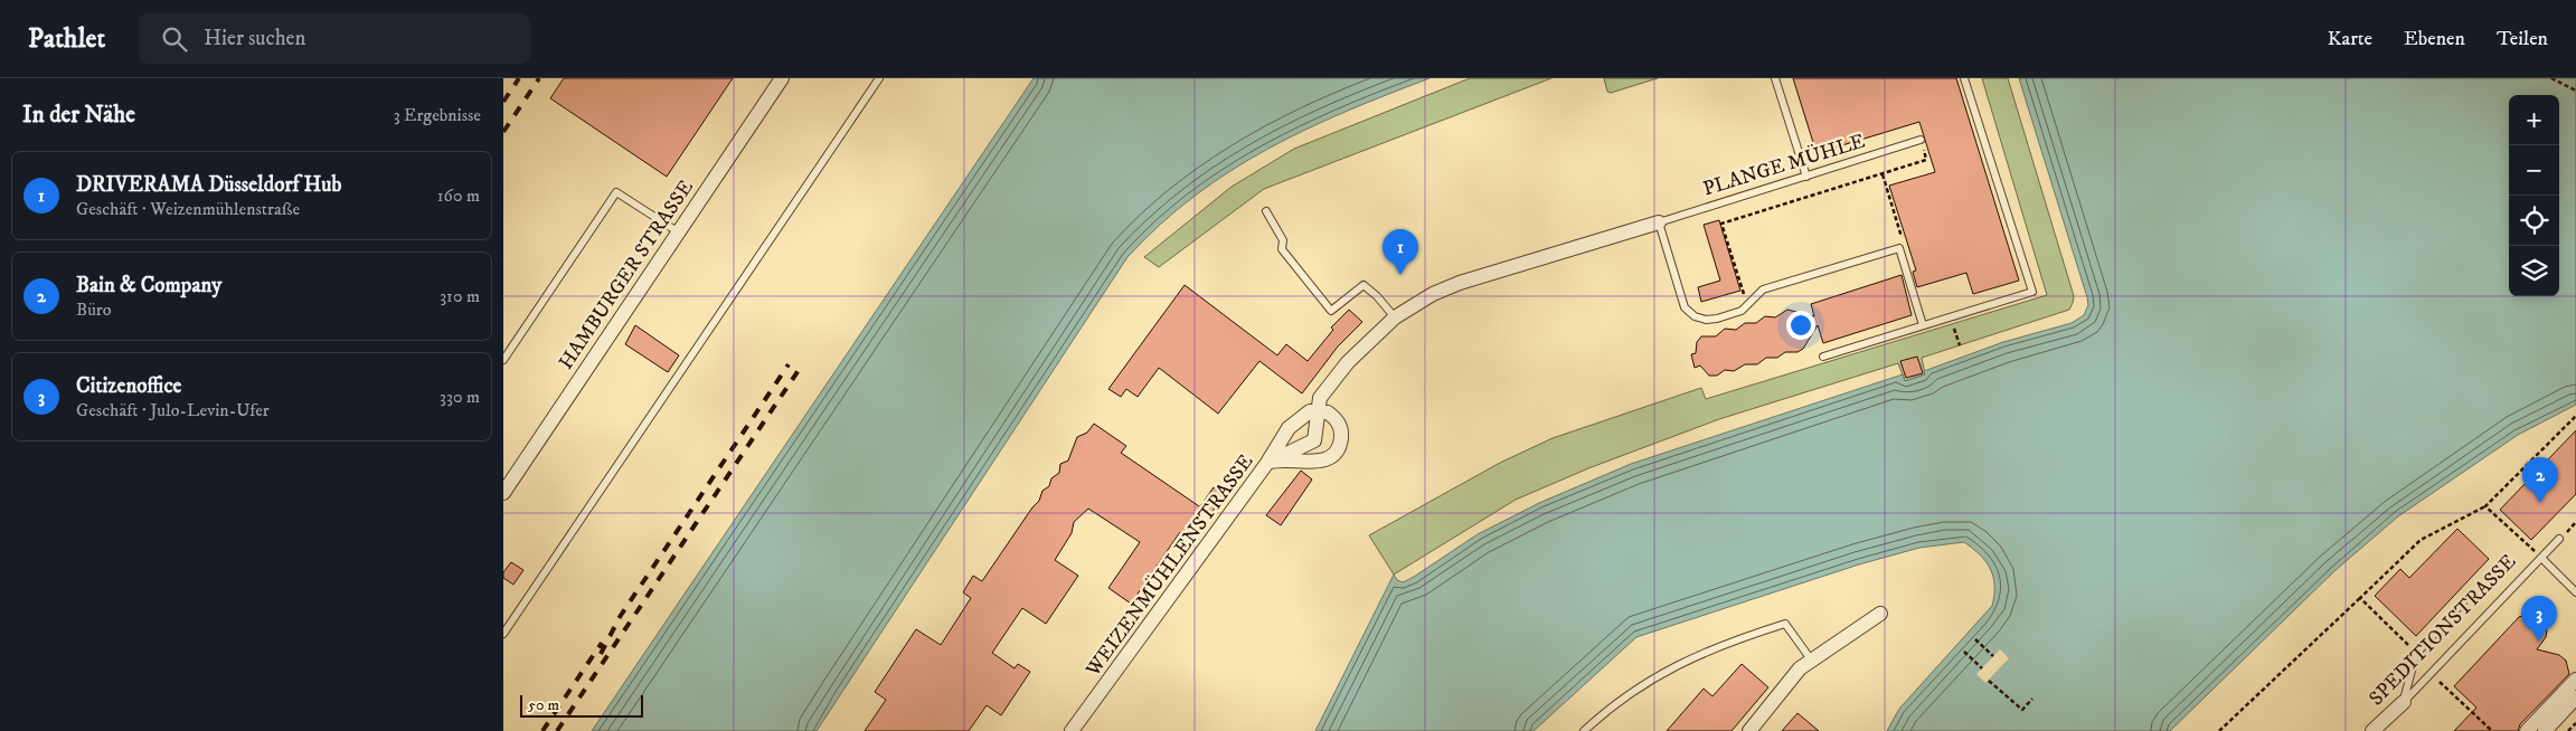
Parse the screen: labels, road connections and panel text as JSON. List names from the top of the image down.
{
  "streets": {
    "street": ["HAMBURGER STRASSE", "WEIZENMÜHLENSTRASSE", "SPEDITIONSTRASSE"],
    "lane": ["PLANGE MÜHLE"]
  },
  "crossings": [
    ["PLANGE MÜHLE", "WEIZENMÜHLENSTRASSE"]
  ],
  "scale_bar": "50 m",
  "page": {
    "header": "Pathlet",
    "search": "Hier suchen",
    "nav": ["Karte", "Ebenen", "Teilen"],
    "heading": ["In der Nähe", "3 Ergebnisse"],
    "map_buttons": ["+", "−"],
    "list": [
      {
        "mark": "1",
        "name": "DRIVERAMA Düsseldorf Hub",
        "note": "Geschäft · Weizenmühlenstraße",
        "value": "160 m"
      },
      {
        "mark": "2",
        "name": "Bain & Company",
        "note": "Büro",
        "value": "310 m"
      },
      {
        "mark": "3",
        "name": "Citizenoffice",
        "note": "Geschäft · Julo-Levin-Ufer",
        "value": "330 m"
      }
    ],
    "pins": ["1", "2", "3"],
    "scale": "50 m"
  }
}
